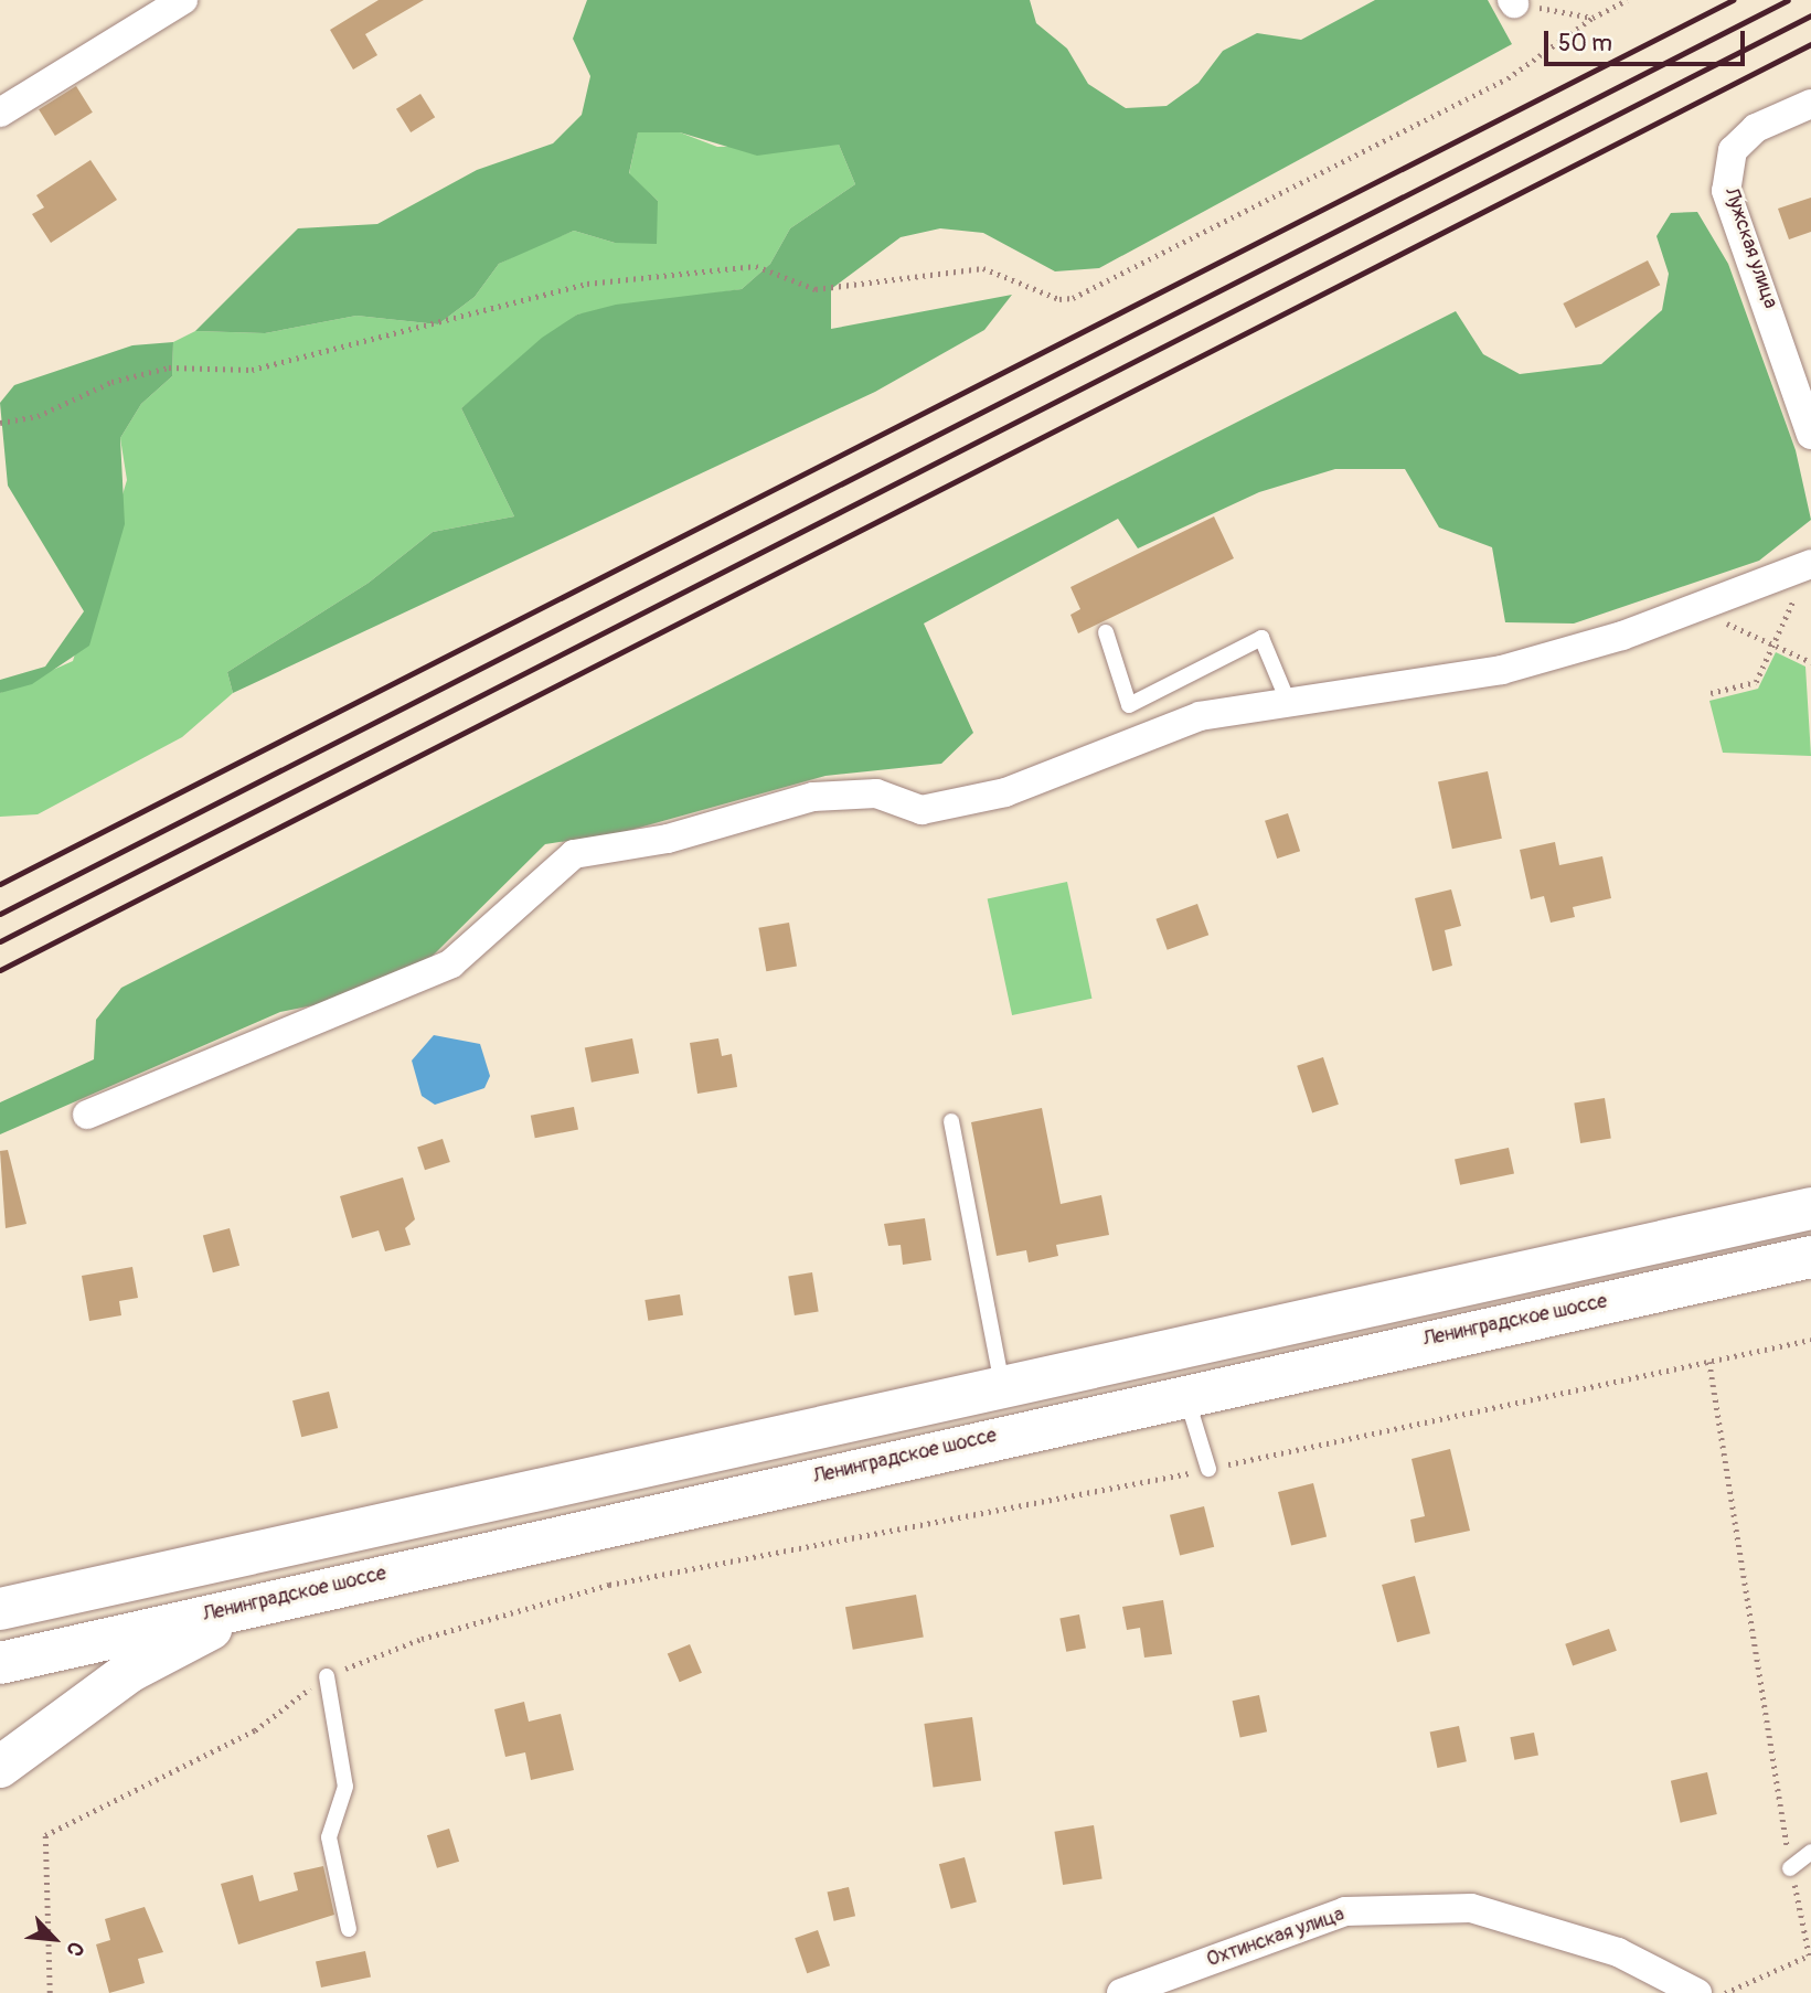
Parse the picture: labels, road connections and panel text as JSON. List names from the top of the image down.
{
  "streets": {
    "highway": ["Ленинградское шоссе"],
    "street": ["Лужская улица", "Охтинская улица"]
  },
  "scale_bar": "50 m",
  "north": "bottom right"
}
